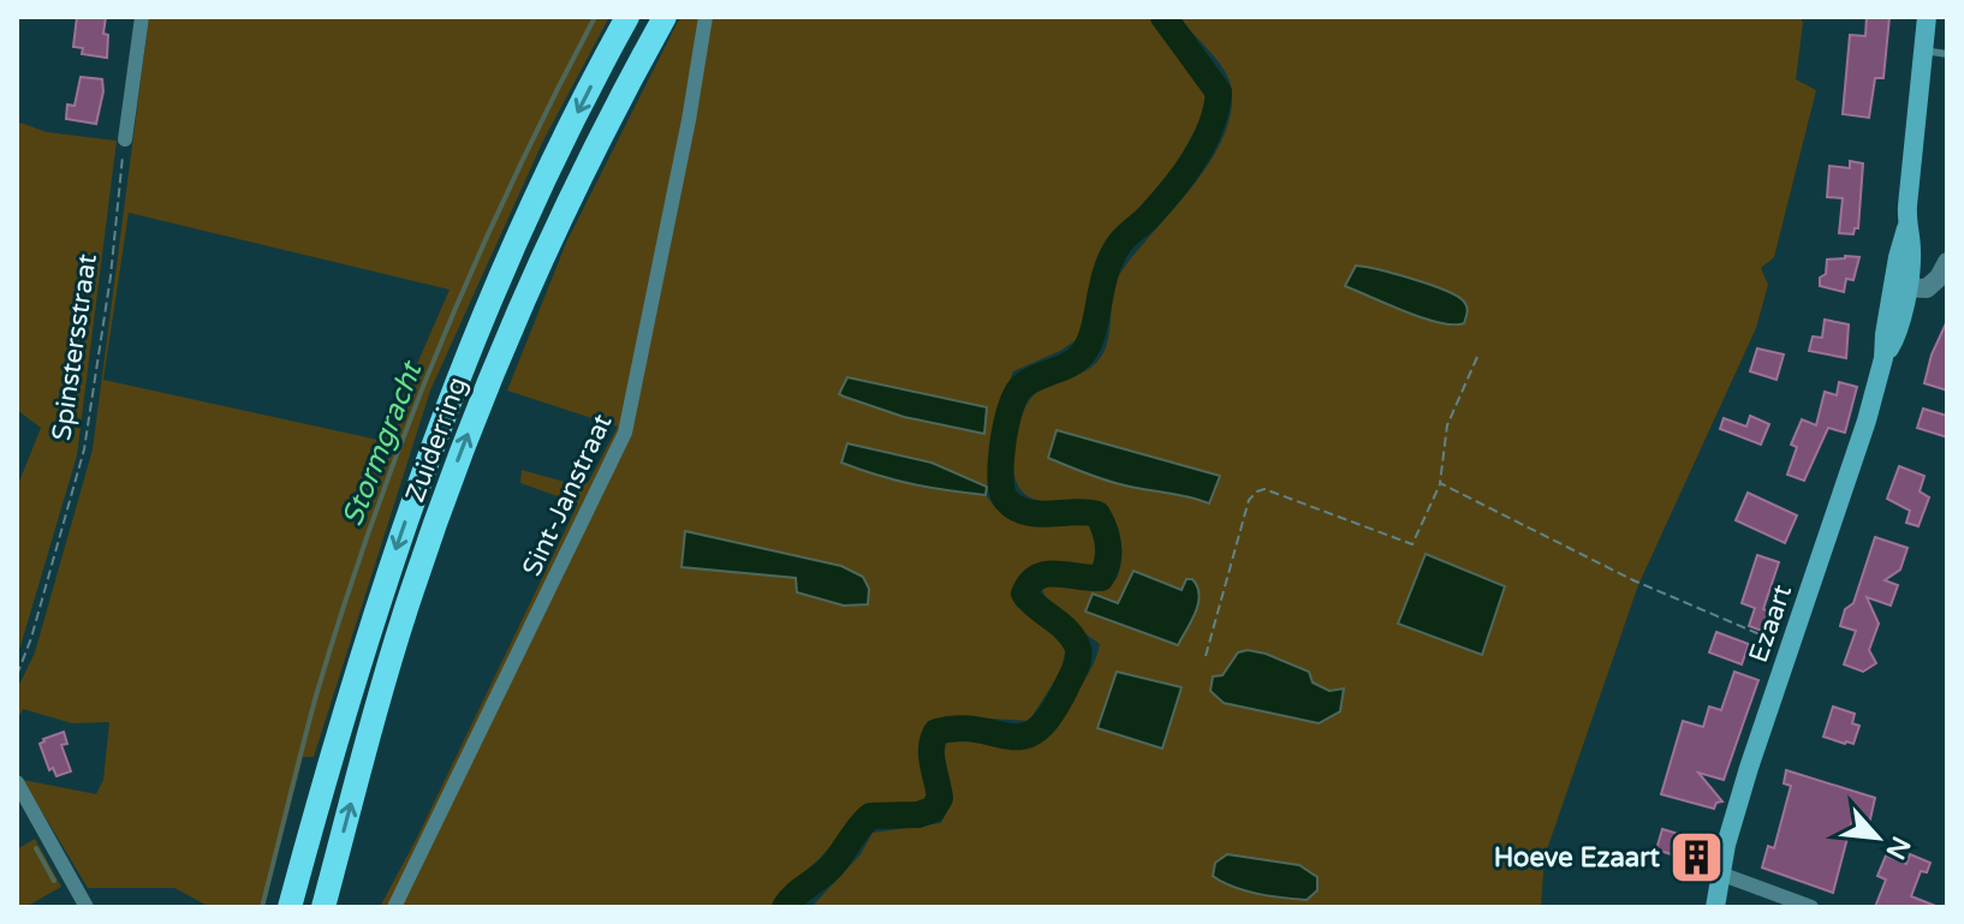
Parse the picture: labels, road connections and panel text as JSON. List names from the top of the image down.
{
  "streets": {
    "highway": ["Zuiderring"],
    "main road": ["Ezaart"],
    "street": ["Sint-Janstraat"],
    "path": ["Spinstersstraat"]
  },
  "water": ["Stormgracht"],
  "places": {
    "building": ["Hoeve Ezaart"]
  },
  "north": "bottom right"
}
